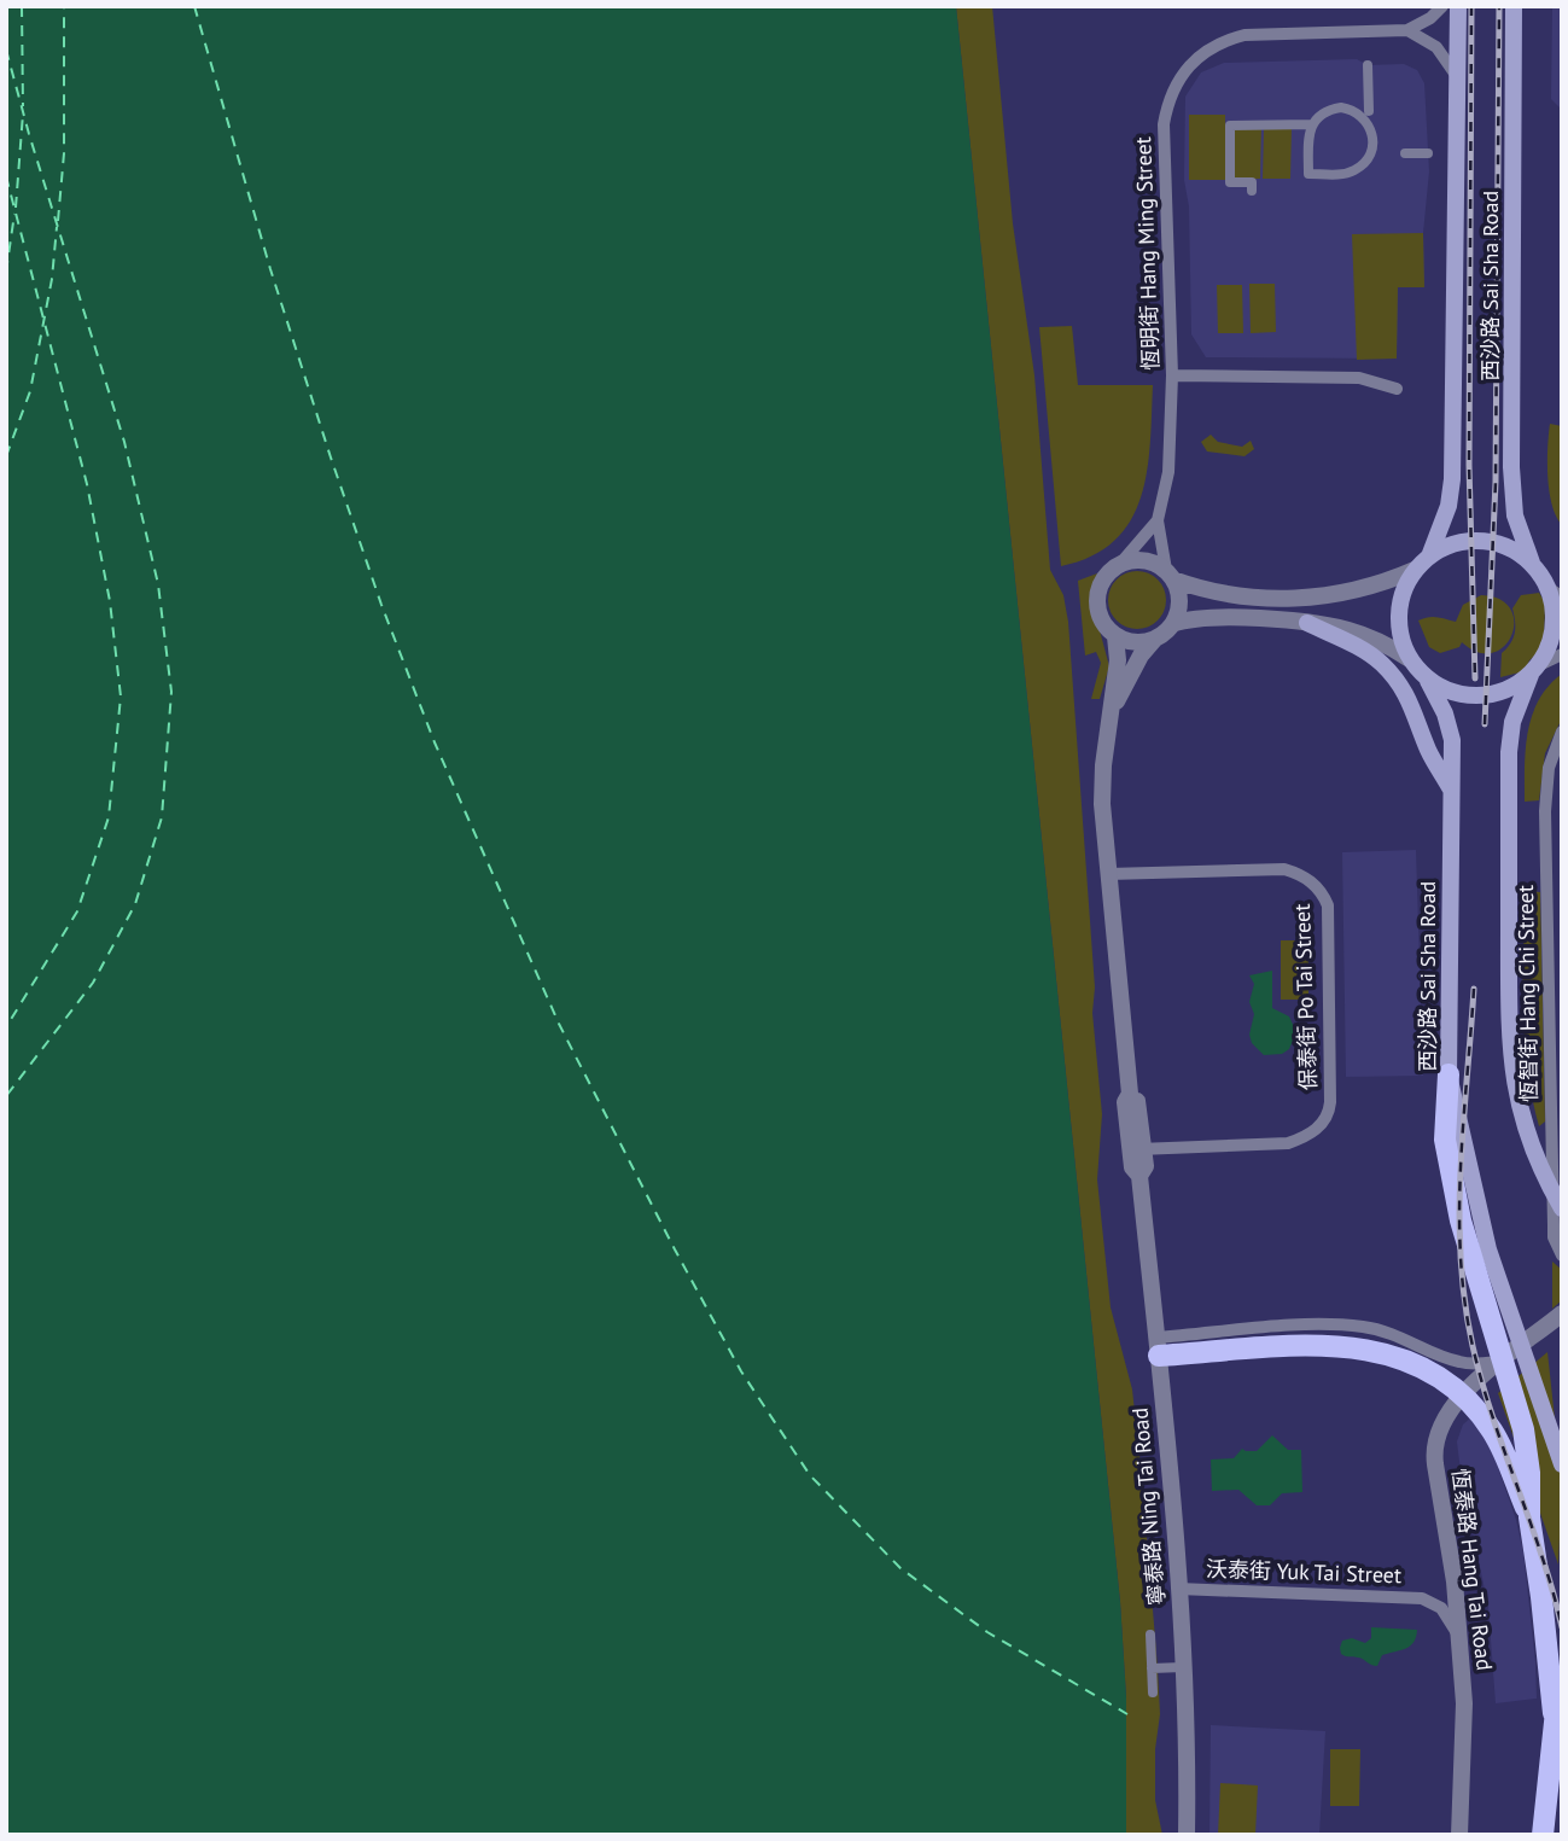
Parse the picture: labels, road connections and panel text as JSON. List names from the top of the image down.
{
  "streets": {
    "main road": ["西沙路 Sai Sha Road"],
    "street": [
      "恆明街 Hang Ming Street",
      "恆智街 Hang Chi Street",
      "保泰街 Po Tai Street",
      "寧泰路 Ning Tai Road",
      "恆泰路 Hang Tai Road",
      "沃泰街 Yuk Tai Street"
    ]
  },
  "crossings": [
    ["恆明街 Hang Ming Street", "寧泰路 Ning Tai Road"],
    ["保泰街 Po Tai Street", "寧泰路 Ning Tai Road"],
    ["寧泰路 Ning Tai Road", "沃泰街 Yuk Tai Street"],
    ["恆泰路 Hang Tai Road", "沃泰街 Yuk Tai Street"]
  ]
}
